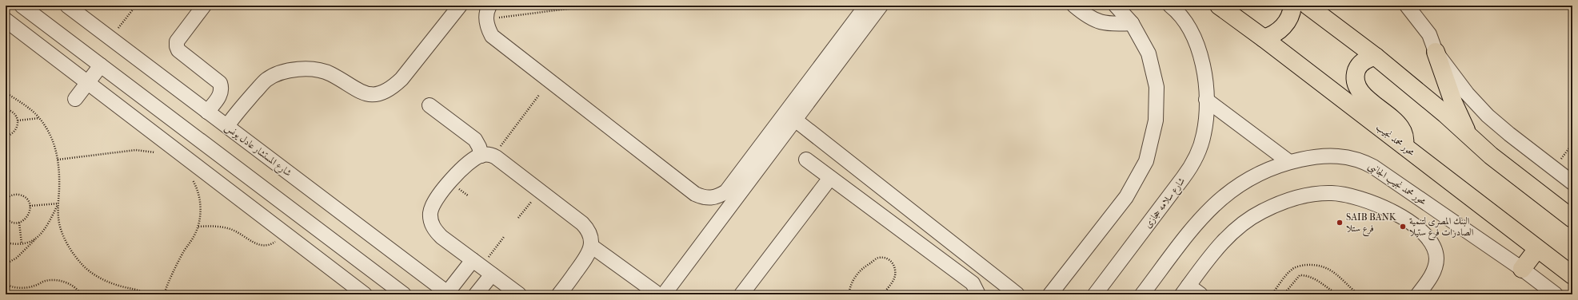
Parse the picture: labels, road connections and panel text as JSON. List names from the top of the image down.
{
  "streets": {
    "main road": ["محور محمد نجيب"],
    "street": ["شارع المستشار عادل يونس", "محور محمد نجيب الجانبى", "شارع سلامه حجازى"]
  },
  "places": ["SAIB BANK فرع ستلا", "البنك المصرى لتنمية الصادرات فرع ستيلا"]
}
